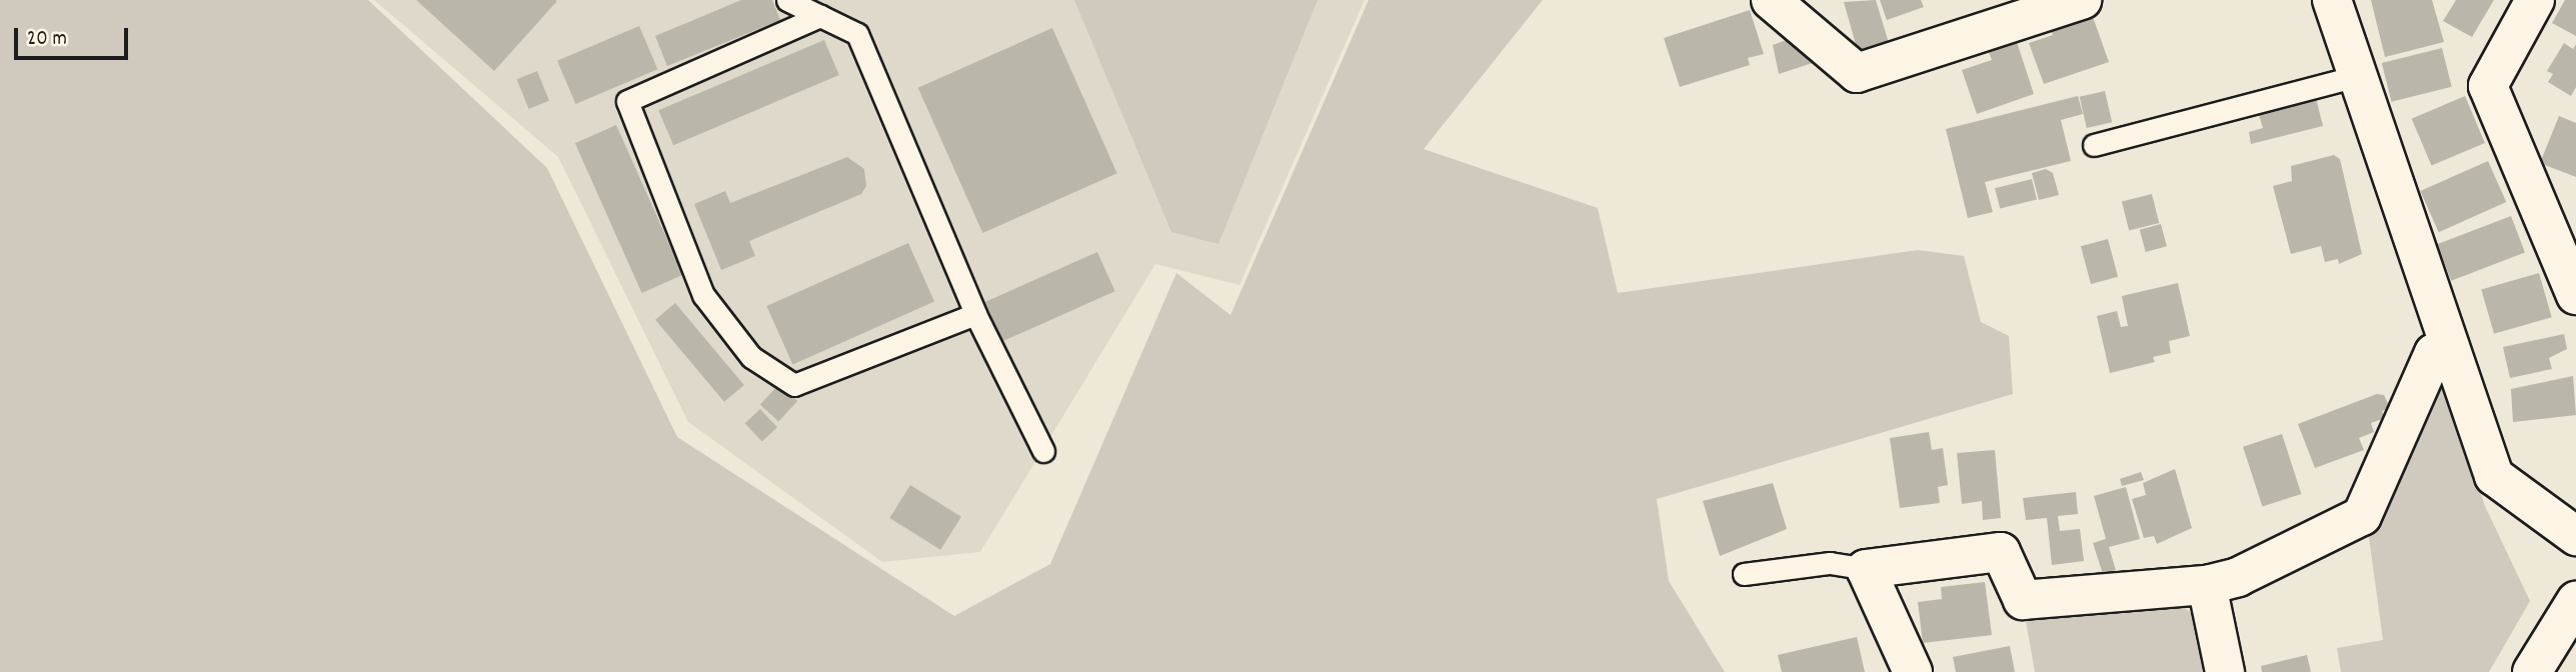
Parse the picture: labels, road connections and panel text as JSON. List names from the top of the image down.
{
  "scale_bar": "20 m"
}
